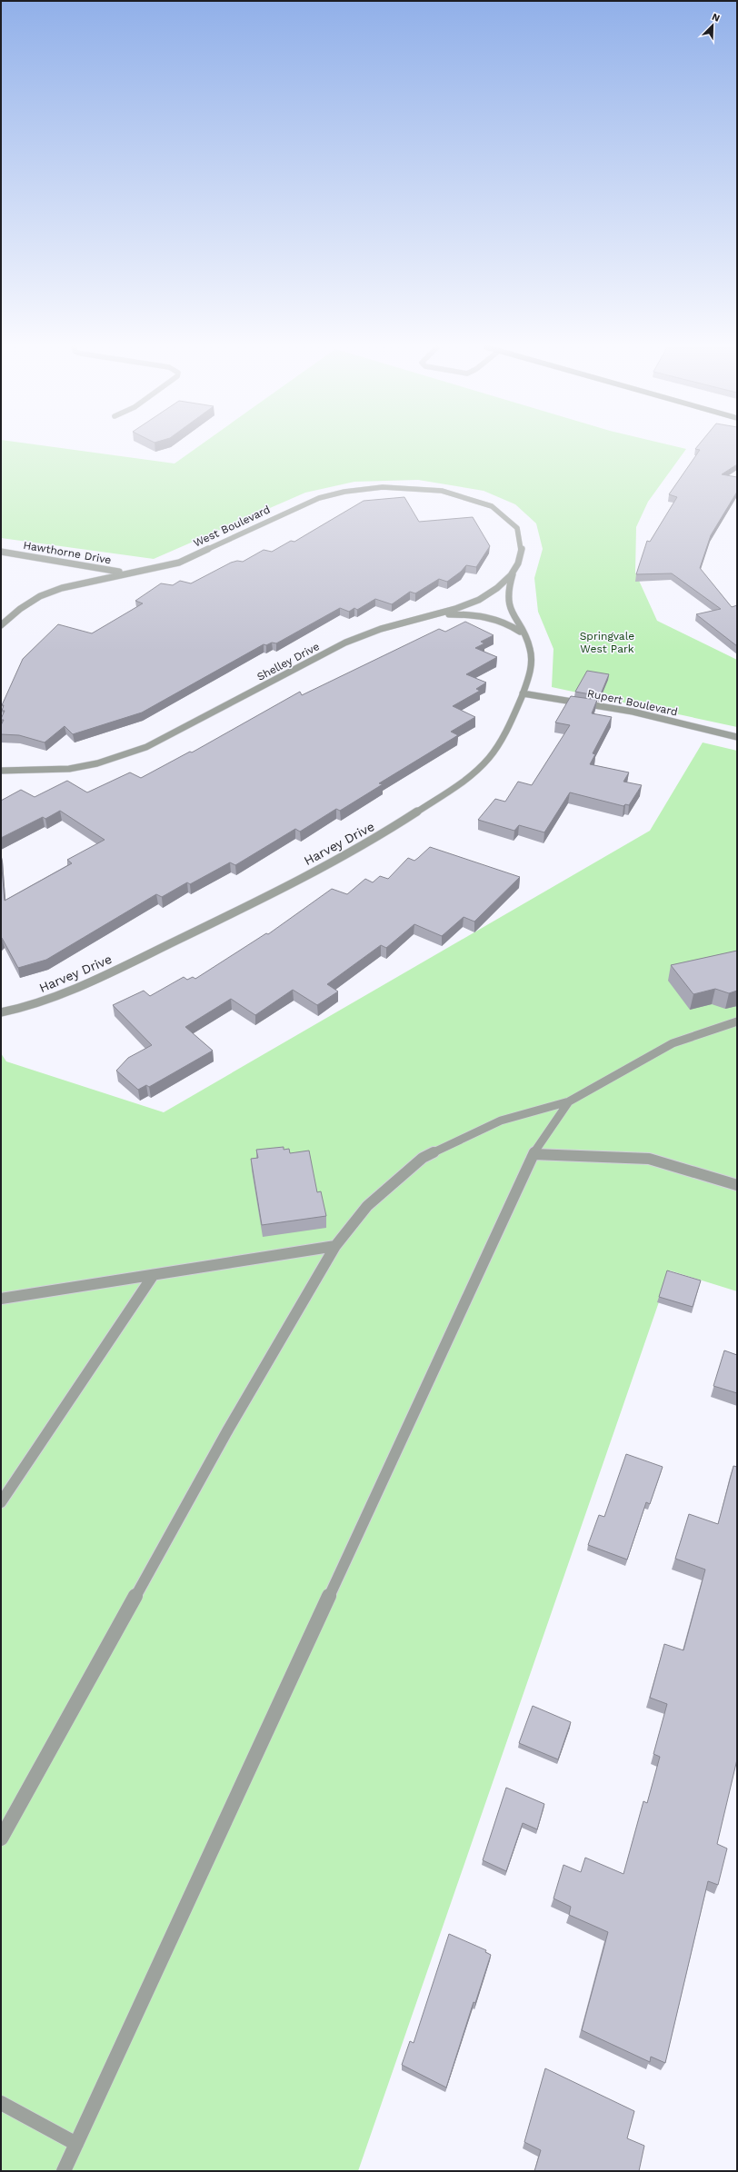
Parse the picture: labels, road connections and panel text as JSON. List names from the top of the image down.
{
  "streets": {
    "street": [
      "West Boulevard",
      "Hawthorne Drive",
      "Shelley Drive",
      "Rupert Boulevard",
      "Harvey Drive"
    ]
  },
  "crossings": [
    ["West Boulevard", "Hawthorne Drive"],
    ["West Boulevard", "Shelley Drive"],
    ["Shelley Drive", "Harvey Drive"],
    ["Rupert Boulevard", "Harvey Drive"]
  ],
  "parks": ["Springvale West Park"],
  "north": "top right"
}
